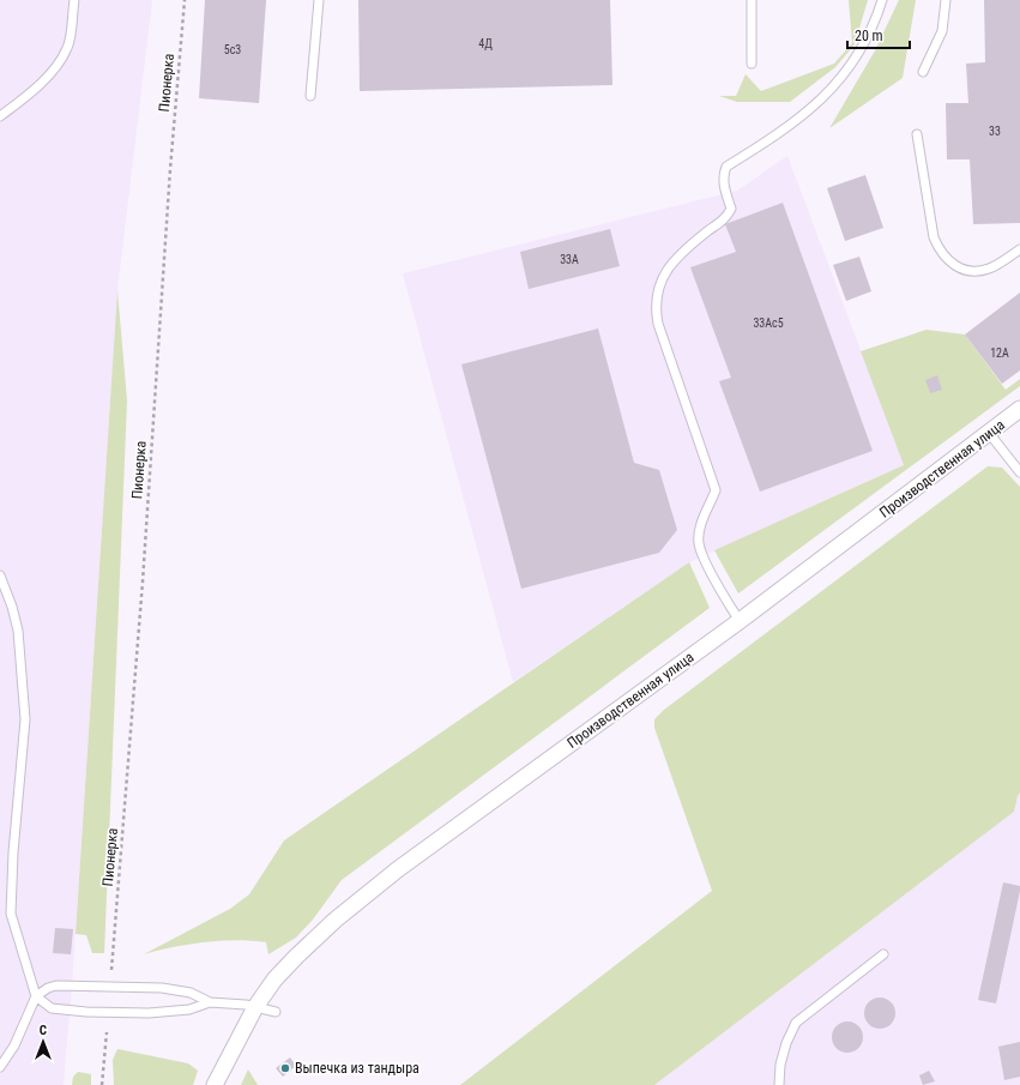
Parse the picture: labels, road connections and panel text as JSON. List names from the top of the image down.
{
  "streets": {
    "street": ["Производственная улица"],
    "path": ["Пионерка"]
  },
  "places": ["Выпечка из тандыра"],
  "house_numbers": [
    "4Д",
    "5с3",
    "33",
    "33А",
    "33Ас5",
    "12А"
  ],
  "scale_bar": "20 m",
  "north": "top"
}
